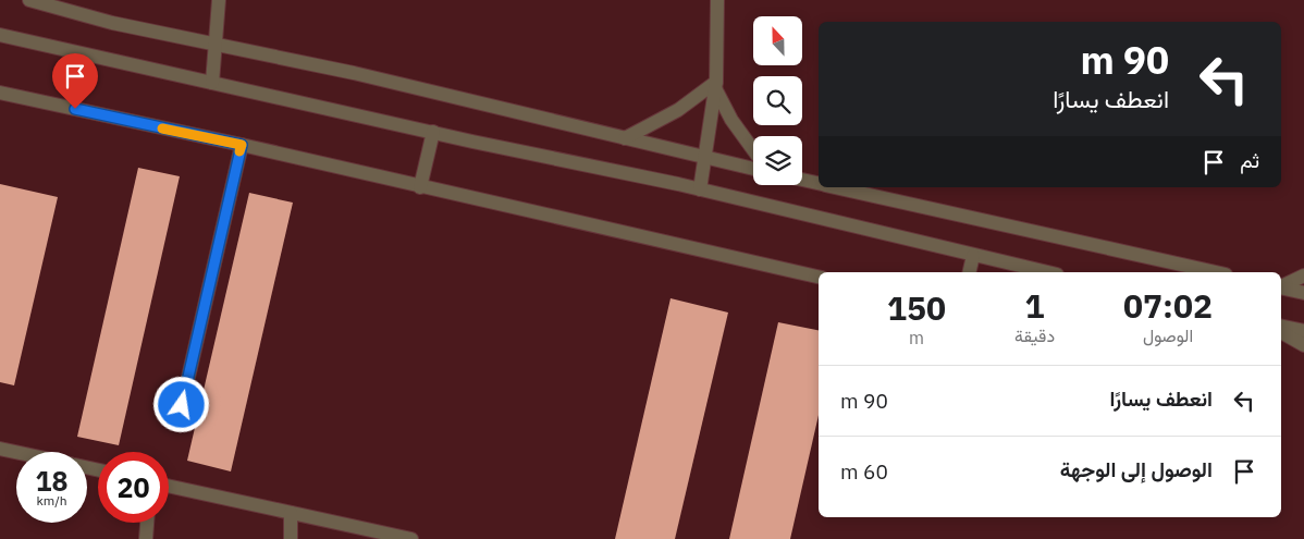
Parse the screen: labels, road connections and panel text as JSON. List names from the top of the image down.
{
  "north": "top",
  "page": {
    "turn": ["90 m", "انعطف يسارًا"],
    "then": "ثم",
    "eta": [
      "07:02",
      "الوصول",
      "1",
      "دقيقة",
      "150",
      "m"
    ],
    "list": [
      {
        "name": "انعطف يسارًا",
        "value": "90 m"
      },
      {
        "name": "الوصول إلى الوجهة",
        "value": "60 m"
      }
    ],
    "speed": "18 km/h",
    "limit": "20"
  }
}
